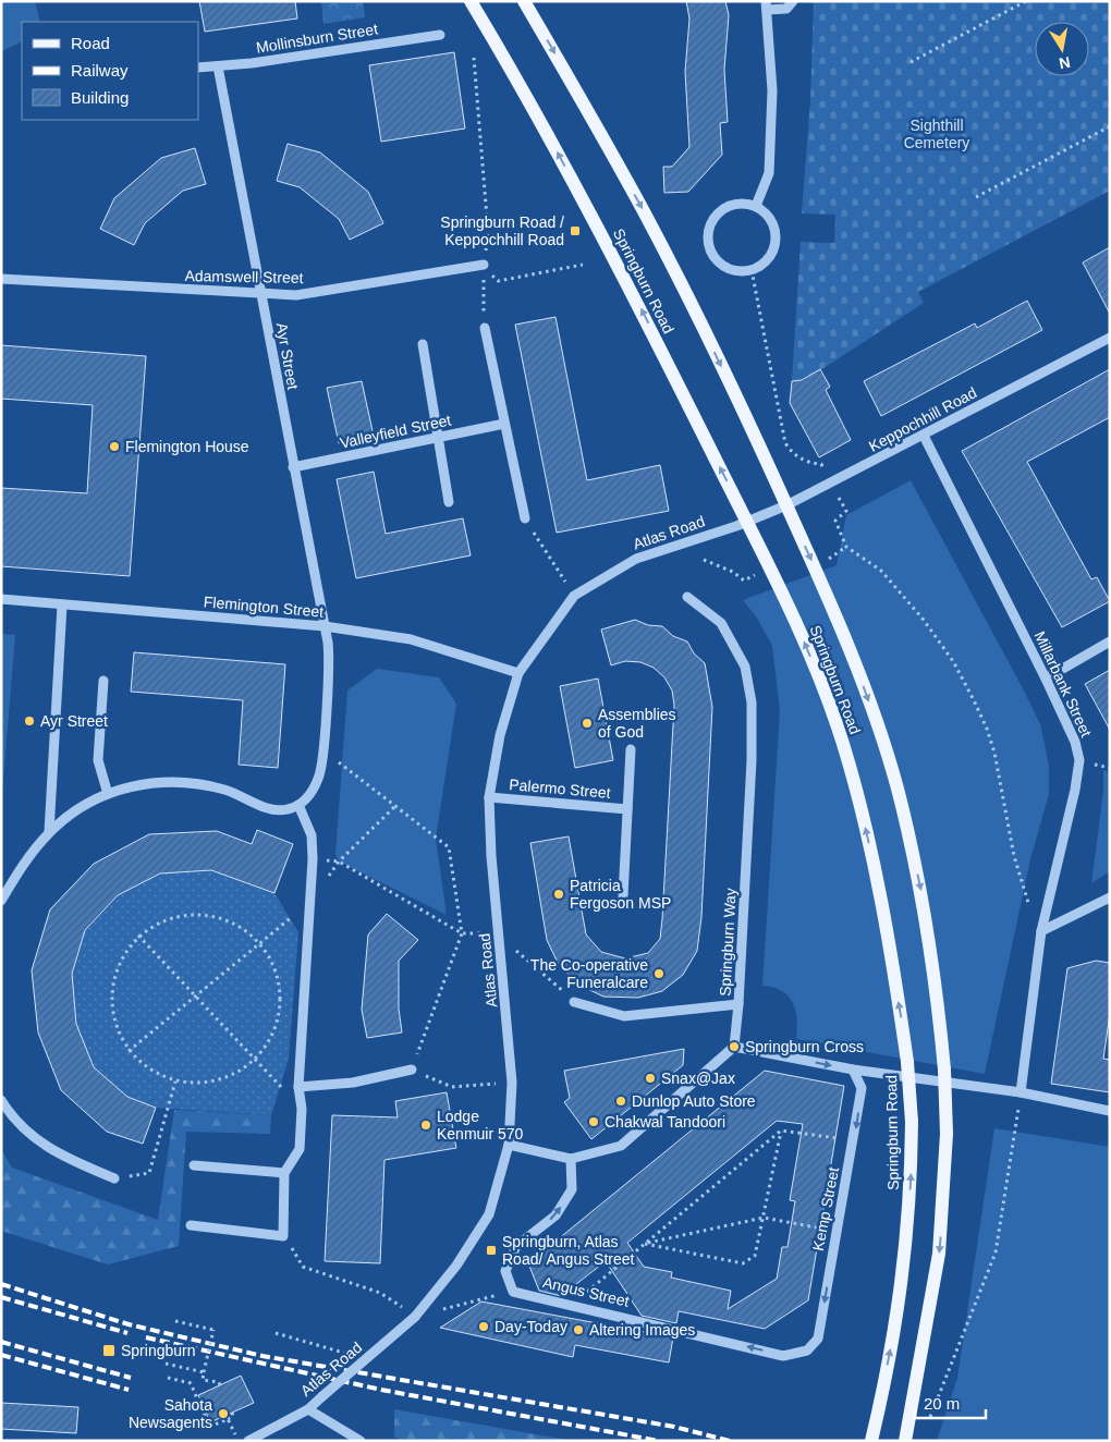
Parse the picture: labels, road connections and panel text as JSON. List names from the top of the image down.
{
  "streets": {
    "main road": ["Springburn Road"],
    "street": [
      "Mollinsburn Street",
      "Adamswell Street",
      "Ayr Street",
      "Keppochhill Road",
      "Valleyfield Street",
      "Atlas Road",
      "Flemington Street",
      "Millarbank Street",
      "Palermo Street",
      "Springburn Way",
      "Kemp Street",
      "Angus Street"
    ]
  },
  "crossings": [
    ["Mollinsburn Street", "Ayr Street"],
    ["Adamswell Street", "Ayr Street"],
    ["Springburn Road", "Keppochhill Road"],
    ["Springburn Road", "Atlas Road"],
    ["Ayr Street", "Valleyfield Street"],
    ["Ayr Street", "Flemington Street"],
    ["Keppochhill Road", "Atlas Road"],
    ["Keppochhill Road", "Millarbank Street"],
    ["Atlas Road", "Flemington Street"],
    ["Atlas Road", "Palermo Street"],
    ["Kemp Street", "Angus Street"]
  ],
  "one_way": ["Kemp Street", "Angus Street"],
  "parks": ["Sighthill Cemetery"],
  "places": {
    "transit": ["Springburn Road / Keppochhill Road", "Springburn, Atlas Road/ Angus Street", "Springburn"],
    "other": [
      "Flemington House",
      "Ayr Street",
      "Assemblies of God",
      "Patricia Fergoson MSP",
      "The Co-operative Funeralcare",
      "Springburn Cross",
      "Snax@Jax",
      "Dunlop Auto Store",
      "Chakwal Tandoori",
      "Lodge Kenmuir 570",
      "Day-Today",
      "Altering Images",
      "Sahota Newsagents"
    ]
  },
  "legend": ["Road", "Railway", "Building"],
  "scale_bar": "20 m",
  "north": "bottom"
}
